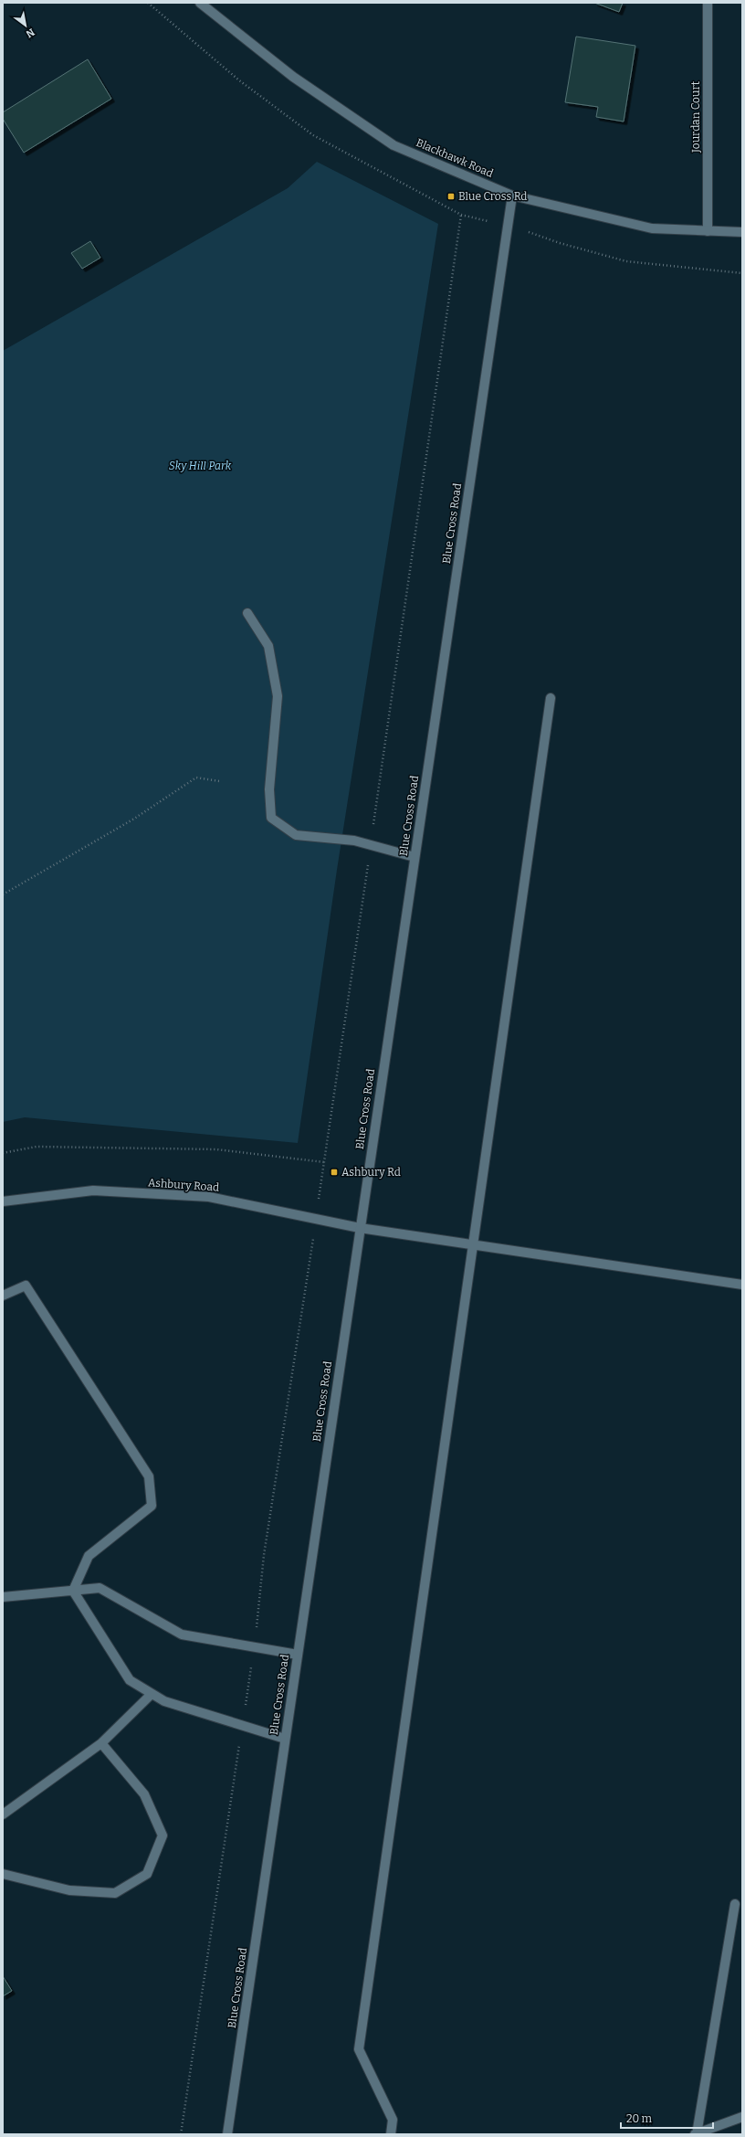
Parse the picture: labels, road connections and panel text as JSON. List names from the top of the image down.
{
  "streets": {
    "street": [
      "Jourdan Court",
      "Blackhawk Road",
      "Blue Cross Road",
      "Ashbury Road"
    ]
  },
  "crossings": [
    ["Jourdan Court", "Blackhawk Road"],
    ["Blackhawk Road", "Blue Cross Road"],
    ["Blue Cross Road", "Ashbury Road"]
  ],
  "parks": ["Sky Hill Park"],
  "places": {
    "transit": ["Blue Cross Rd", "Ashbury Rd"]
  },
  "scale_bar": "20 m",
  "north": "bottom right"
}
